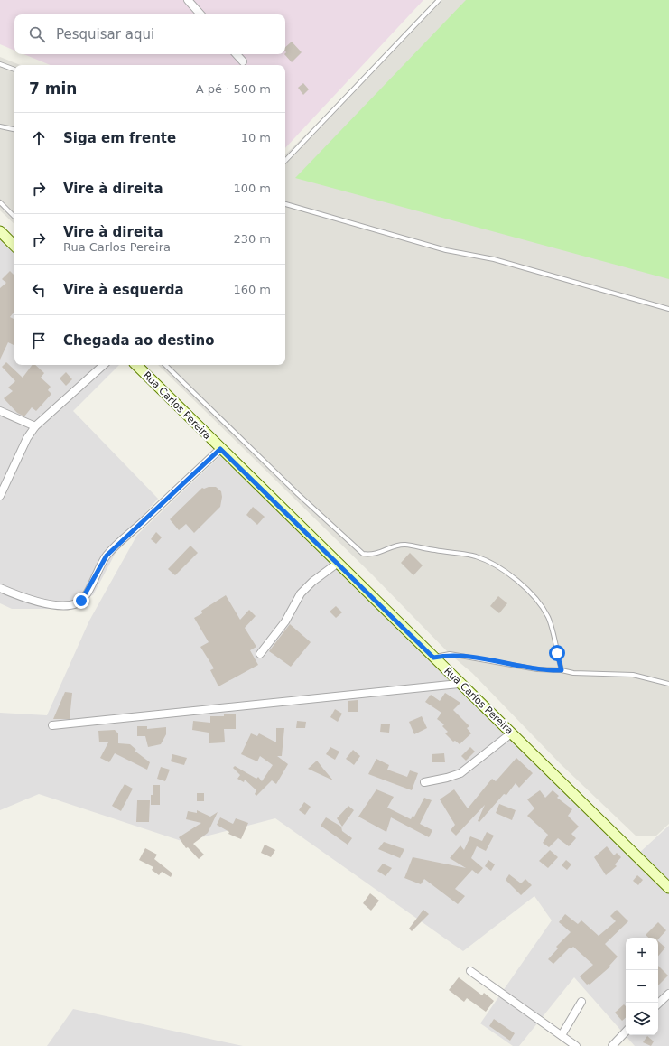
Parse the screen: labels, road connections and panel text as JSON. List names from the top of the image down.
{
  "streets": {
    "main road": ["Rua Carlos Pereira"]
  },
  "page": {
    "search": "Pesquisar aqui",
    "heading": ["7 min", "A pé · 500 m"],
    "list": [
      ["Siga em frente", "10 m"],
      ["Vire à direita", "100 m"],
      ["Vire à direita", "Rua Carlos Pereira", "230 m"],
      ["Vire à esquerda", "160 m"],
      "Chegada ao destino"
    ],
    "map_buttons": ["+", "−"]
  }
}
